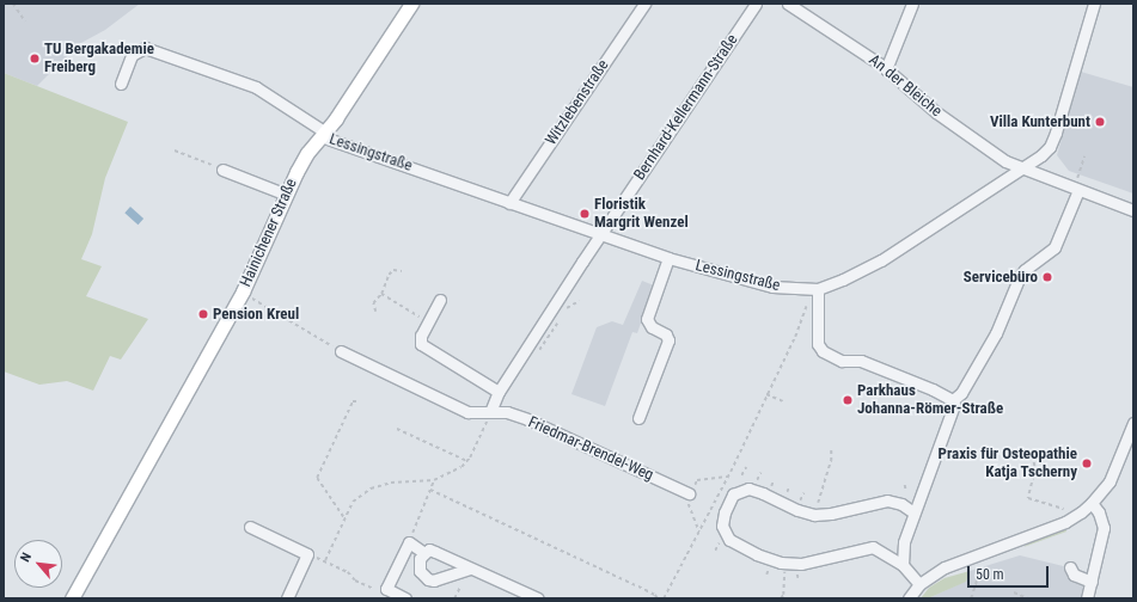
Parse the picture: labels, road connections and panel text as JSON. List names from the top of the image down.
{
  "streets": {
    "main road": ["Hainichener Straße"],
    "street": [
      "An der Bleiche",
      "Witzlebenstraße",
      "Bernhard-Kellermann-Straße",
      "Lessingstraße",
      "Friedmar-Brendel-Weg"
    ]
  },
  "crossings": [
    ["An der Bleiche", "Lessingstraße"],
    ["Witzlebenstraße", "Lessingstraße"],
    ["Bernhard-Kellermann-Straße", "Lessingstraße"],
    ["Lessingstraße", "Hainichener Straße"]
  ],
  "places": [
    "TU Bergakademie Freiberg",
    "Villa Kunterbunt",
    "Floristik Margrit Wenzel",
    "Servicebüro",
    "Pension Kreul",
    "Parkhaus Johanna-Römer-Straße",
    "Praxis für Osteopathie Katja Tscherny"
  ],
  "scale_bar": "50 m",
  "north": "top left"
}
